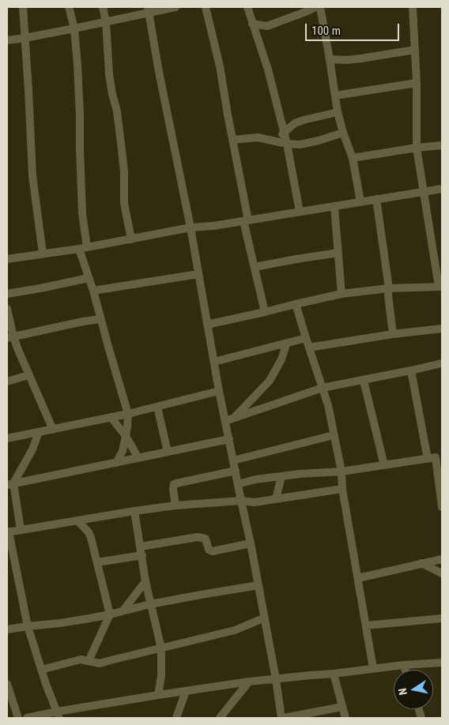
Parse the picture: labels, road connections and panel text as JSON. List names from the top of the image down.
{
  "scale_bar": "100 m",
  "north": "left"
}
